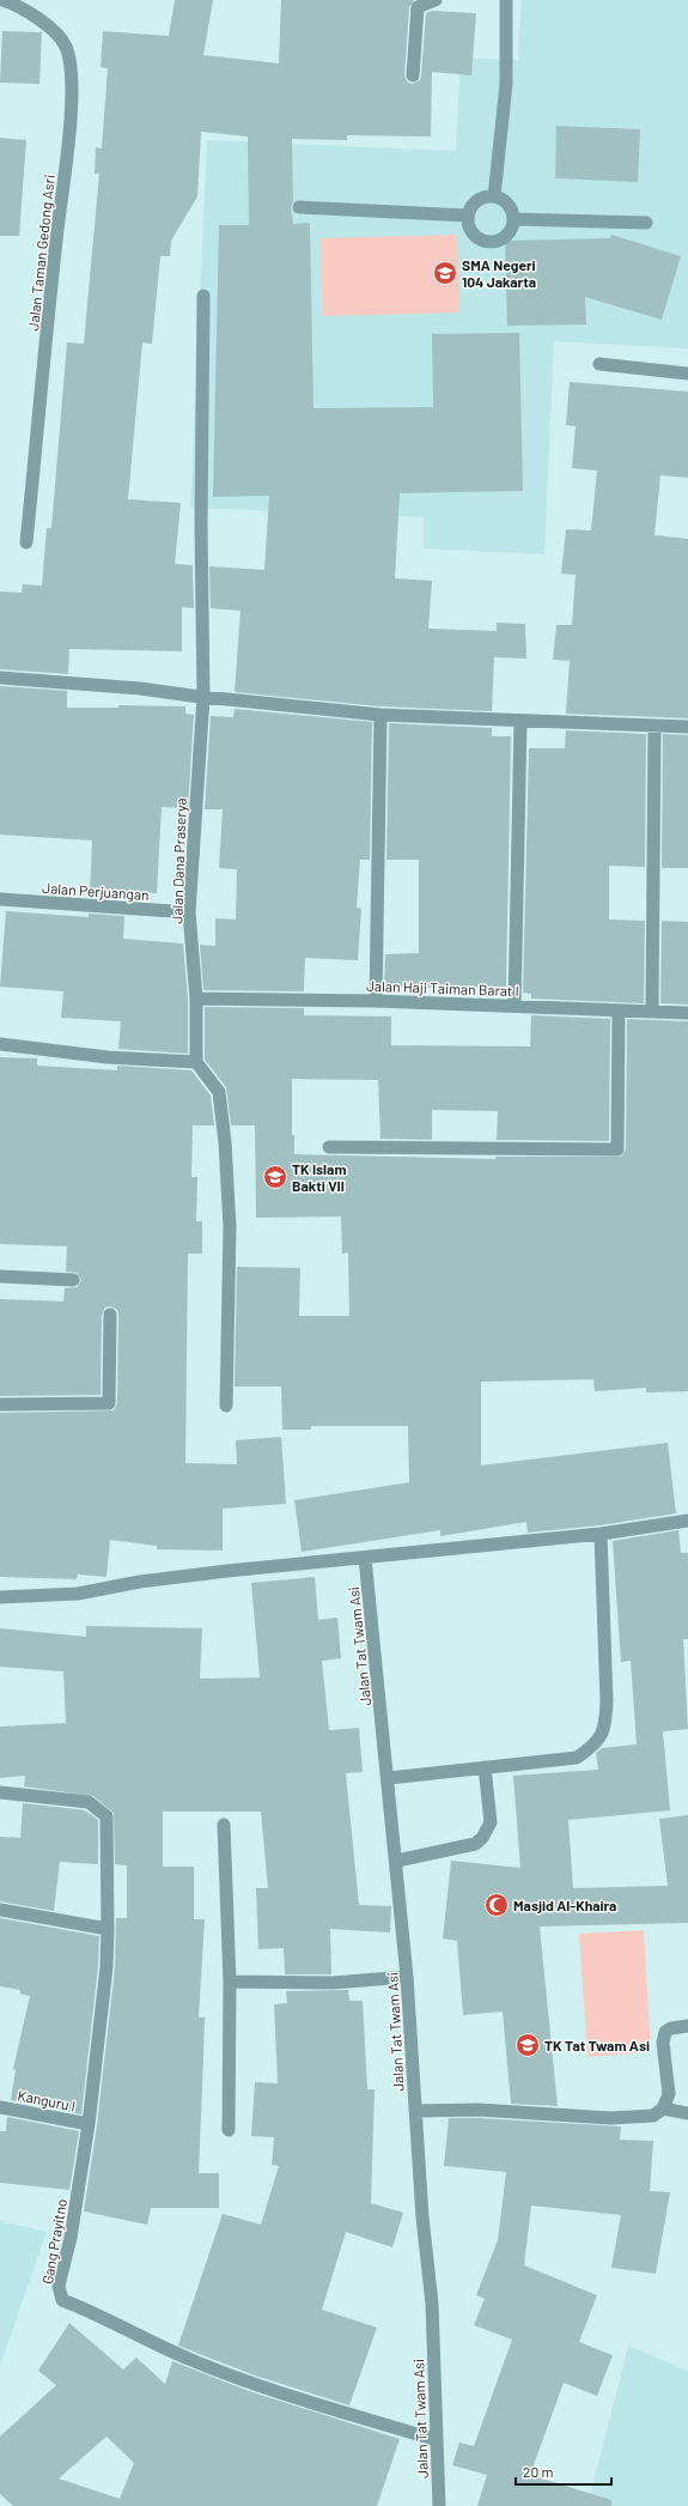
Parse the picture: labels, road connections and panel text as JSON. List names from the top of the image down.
{
  "streets": {
    "street": [
      "Jalan Taman Gedong Asri",
      "Jalan Dana Praserya",
      "Jalan Perjuangan",
      "Jalan Haji Taiman Barat I",
      "Jalan Tat Twam Asi",
      "Kanguru I",
      "Gang Prayitno"
    ]
  },
  "crossings": [
    ["Jalan Dana Praserya", "Jalan Perjuangan"],
    ["Jalan Dana Praserya", "Jalan Haji Taiman Barat I"],
    ["Jalan Tat Twam Asi", "Gang Prayitno"],
    ["Kanguru I", "Gang Prayitno"]
  ],
  "places": {
    "school or university": ["SMA Negeri 104 Jakarta", "TK Islam Bakti VII", "TK Tat Twam Asi"],
    "mosque": ["Masjid Al-Khaira"]
  },
  "scale_bar": "20 m"
}
